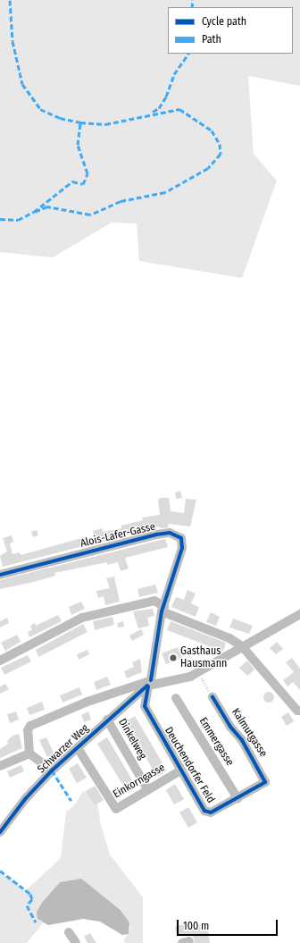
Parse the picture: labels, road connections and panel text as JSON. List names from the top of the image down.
{
  "streets": {
    "street": [
      "Alois-Lafer-Gasse",
      "Kalmutgasse",
      "Dinkelweg",
      "Emmergasse",
      "Schwarzer Weg",
      "Deuchendorfer Feld",
      "Einkorngasse"
    ]
  },
  "crossings": [
    ["Alois-Lafer-Gasse", "Schwarzer Weg"],
    ["Alois-Lafer-Gasse", "Deuchendorfer Feld"],
    ["Kalmutgasse", "Deuchendorfer Feld"],
    ["Dinkelweg", "Schwarzer Weg"],
    ["Dinkelweg", "Einkorngasse"],
    ["Emmergasse", "Deuchendorfer Feld"],
    ["Schwarzer Weg", "Deuchendorfer Feld"],
    ["Schwarzer Weg", "Einkorngasse"],
    ["Deuchendorfer Feld", "Einkorngasse"]
  ],
  "places": ["Gasthaus Hausmann"],
  "legend": ["Cycle path", "Path"],
  "scale_bar": "100 m"
}
